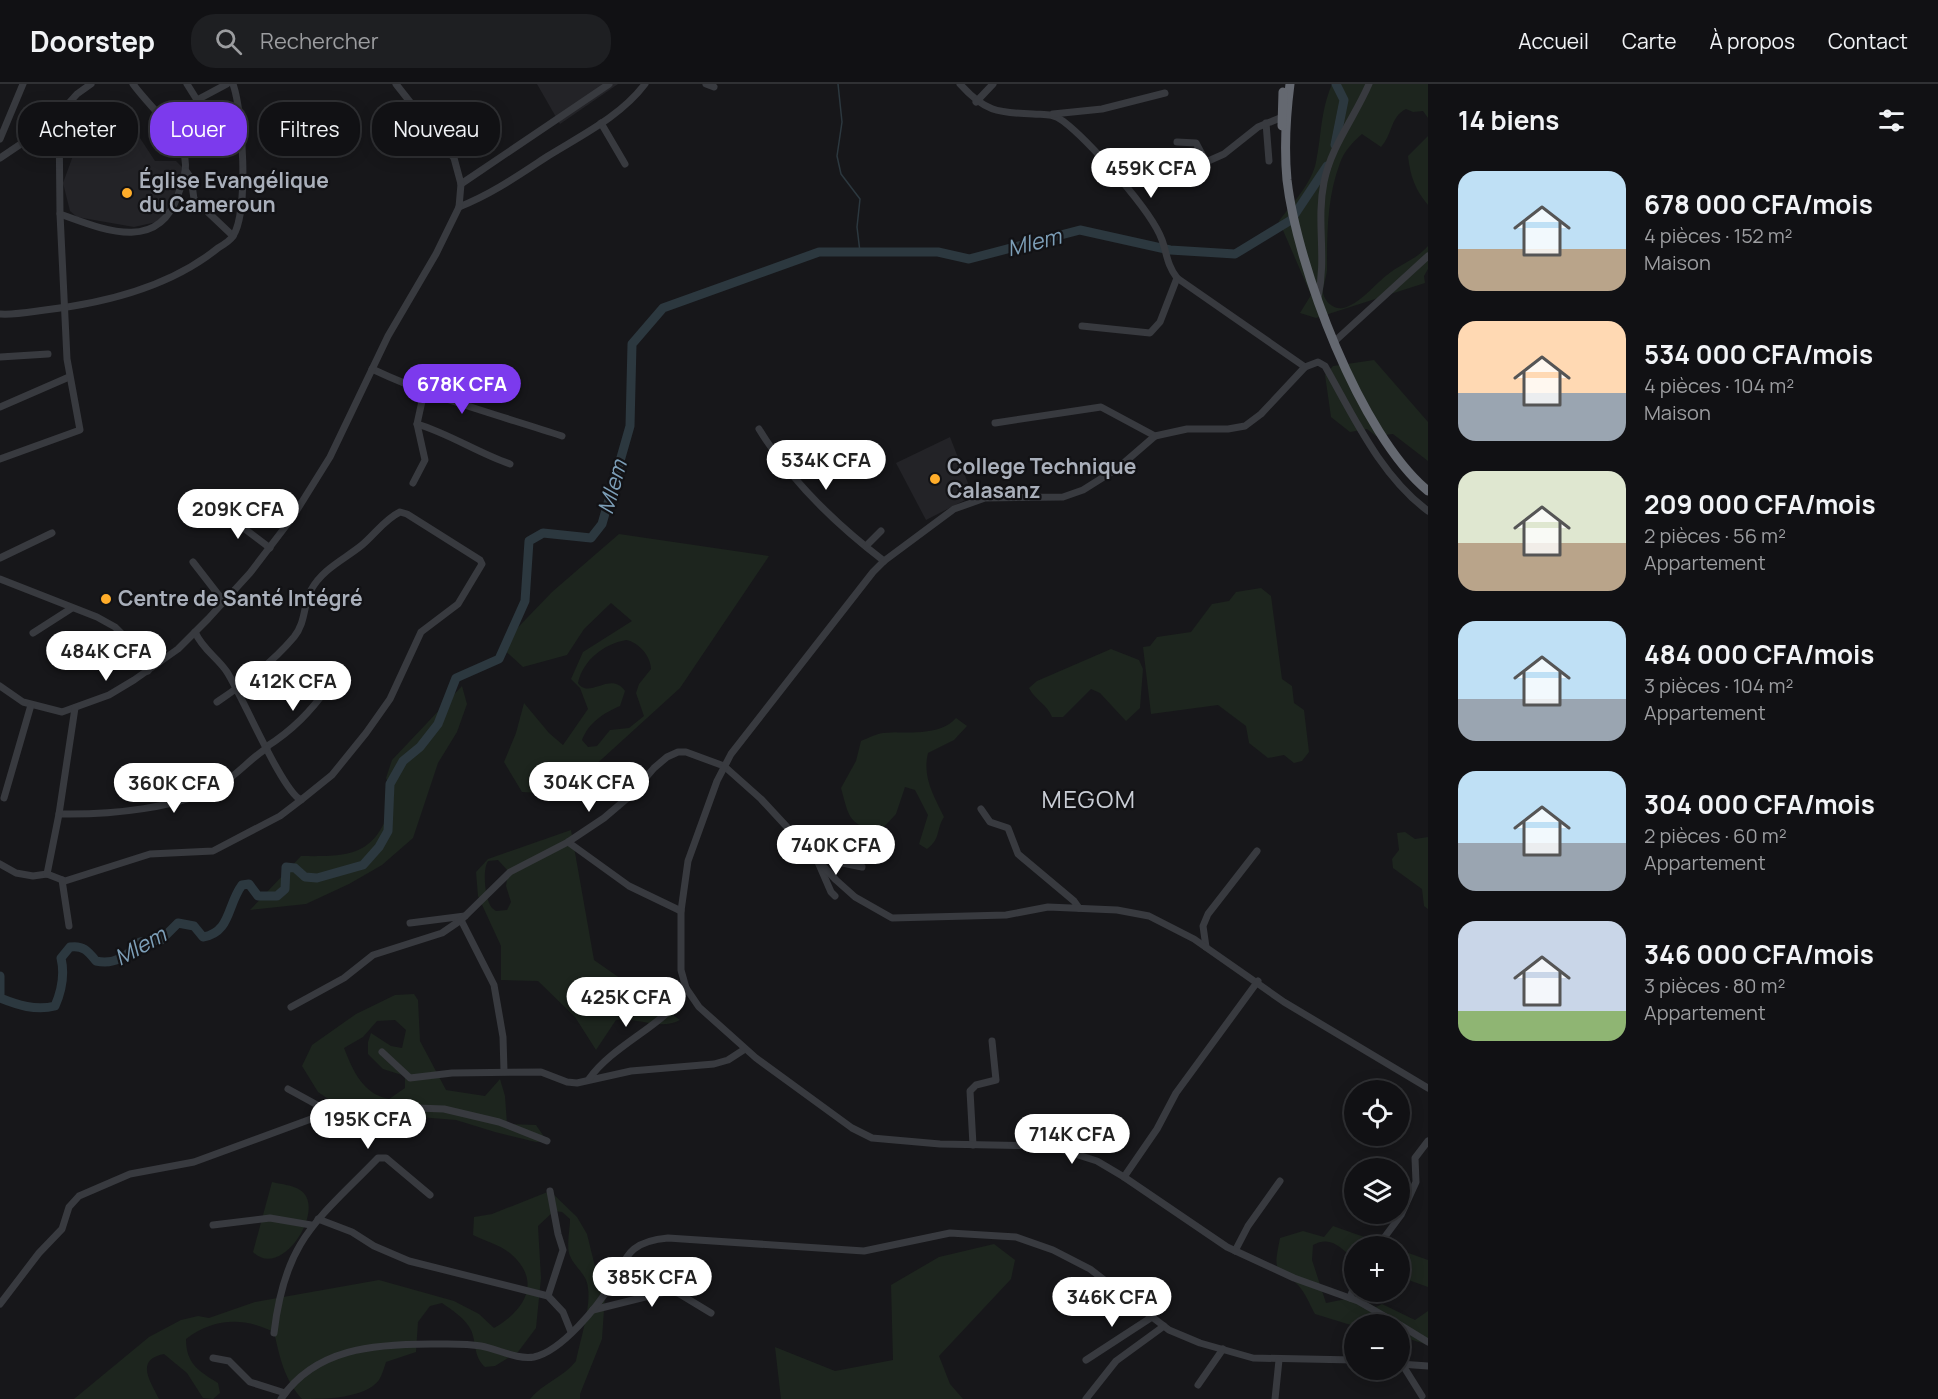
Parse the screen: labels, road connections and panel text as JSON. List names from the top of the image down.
{
  "districts": ["MEGOM"],
  "water": ["Mlem"],
  "places": ["Église Evangélique du Cameroun", "College Technique Calasanz", "Centre de Santé Intégré"],
  "page": {
    "header": "Doorstep",
    "search": "Rechercher",
    "nav": [
      "Accueil",
      "Carte",
      "À propos",
      "Contact"
    ],
    "heading": "14 biens",
    "chip": [
      "Acheter",
      "Louer",
      "Filtres",
      "Nouveau"
    ],
    "price": [
      "459K CFA",
      "678K CFA",
      "534K CFA",
      "209K CFA",
      "484K CFA",
      "412K CFA",
      "304K CFA",
      "360K CFA",
      "740K CFA",
      "425K CFA",
      "195K CFA",
      "714K CFA",
      "385K CFA",
      "346K CFA"
    ],
    "list": [
      {
        "name": "678 000 CFA/mois",
        "note": "4 pièces · 152 m² · Maison"
      },
      {
        "name": "534 000 CFA/mois",
        "note": "4 pièces · 104 m² · Maison"
      },
      {
        "name": "209 000 CFA/mois",
        "note": "2 pièces · 56 m² · Appartement"
      },
      {
        "name": "484 000 CFA/mois",
        "note": "3 pièces · 104 m² · Appartement"
      },
      {
        "name": "304 000 CFA/mois",
        "note": "2 pièces · 60 m² · Appartement"
      },
      {
        "name": "346 000 CFA/mois",
        "note": "3 pièces · 80 m² · Appartement"
      }
    ],
    "map_buttons": ["+", "−"]
  }
}
